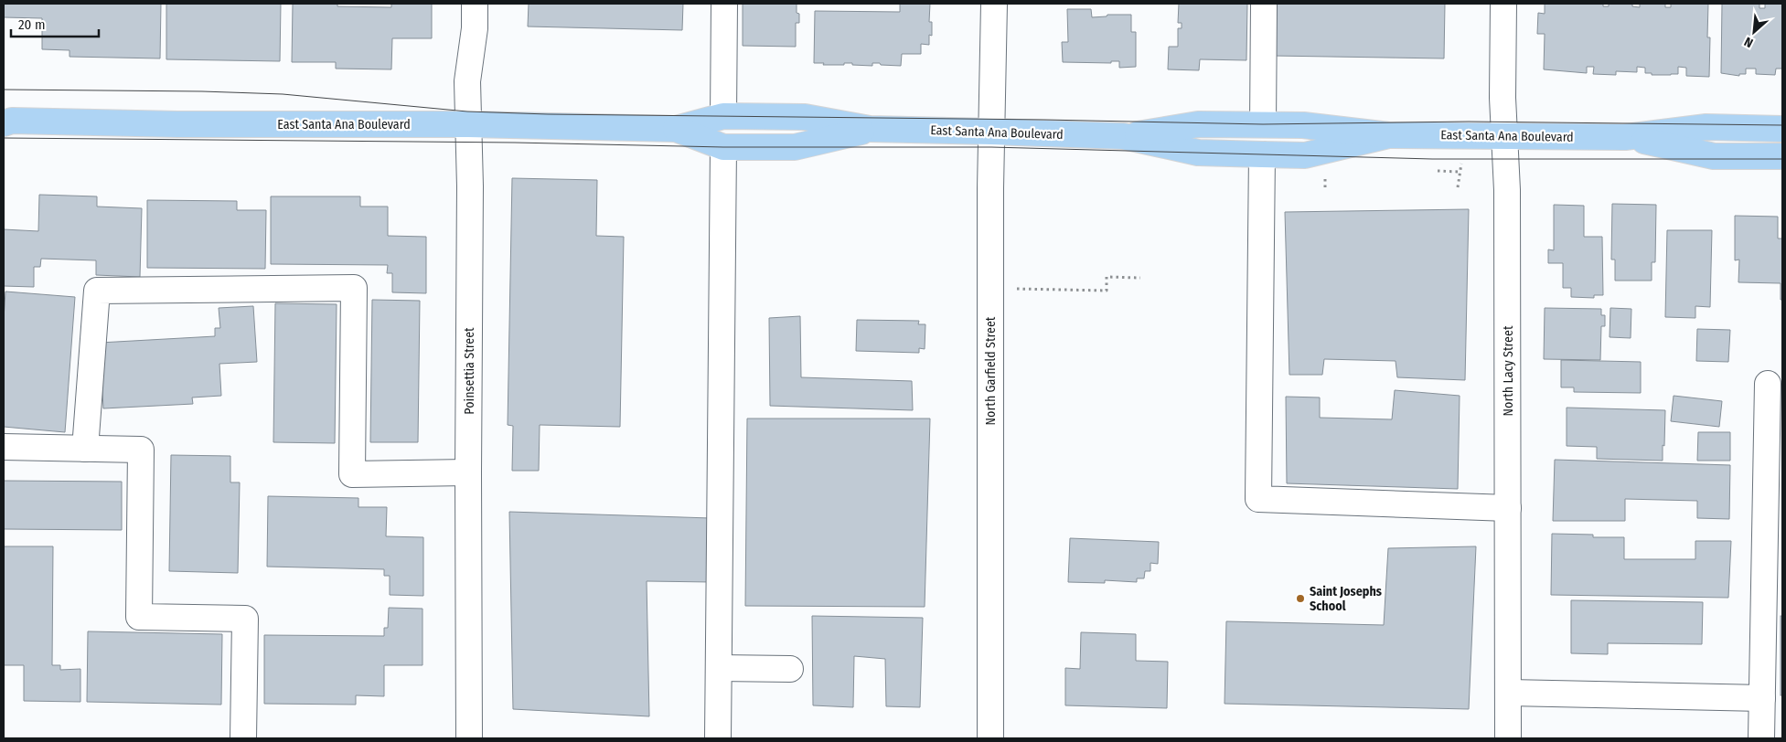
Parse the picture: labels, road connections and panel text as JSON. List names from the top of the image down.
{
  "streets": {
    "main road": ["East Santa Ana Boulevard"],
    "street": ["Poinsettia Street", "North Garfield Street", "North Lacy Street"]
  },
  "crossings": [
    ["East Santa Ana Boulevard", "Poinsettia Street"],
    ["East Santa Ana Boulevard", "North Garfield Street"],
    ["East Santa Ana Boulevard", "North Lacy Street"]
  ],
  "places": ["Saint Josephs School"],
  "scale_bar": "20 m",
  "north": "bottom left"
}
